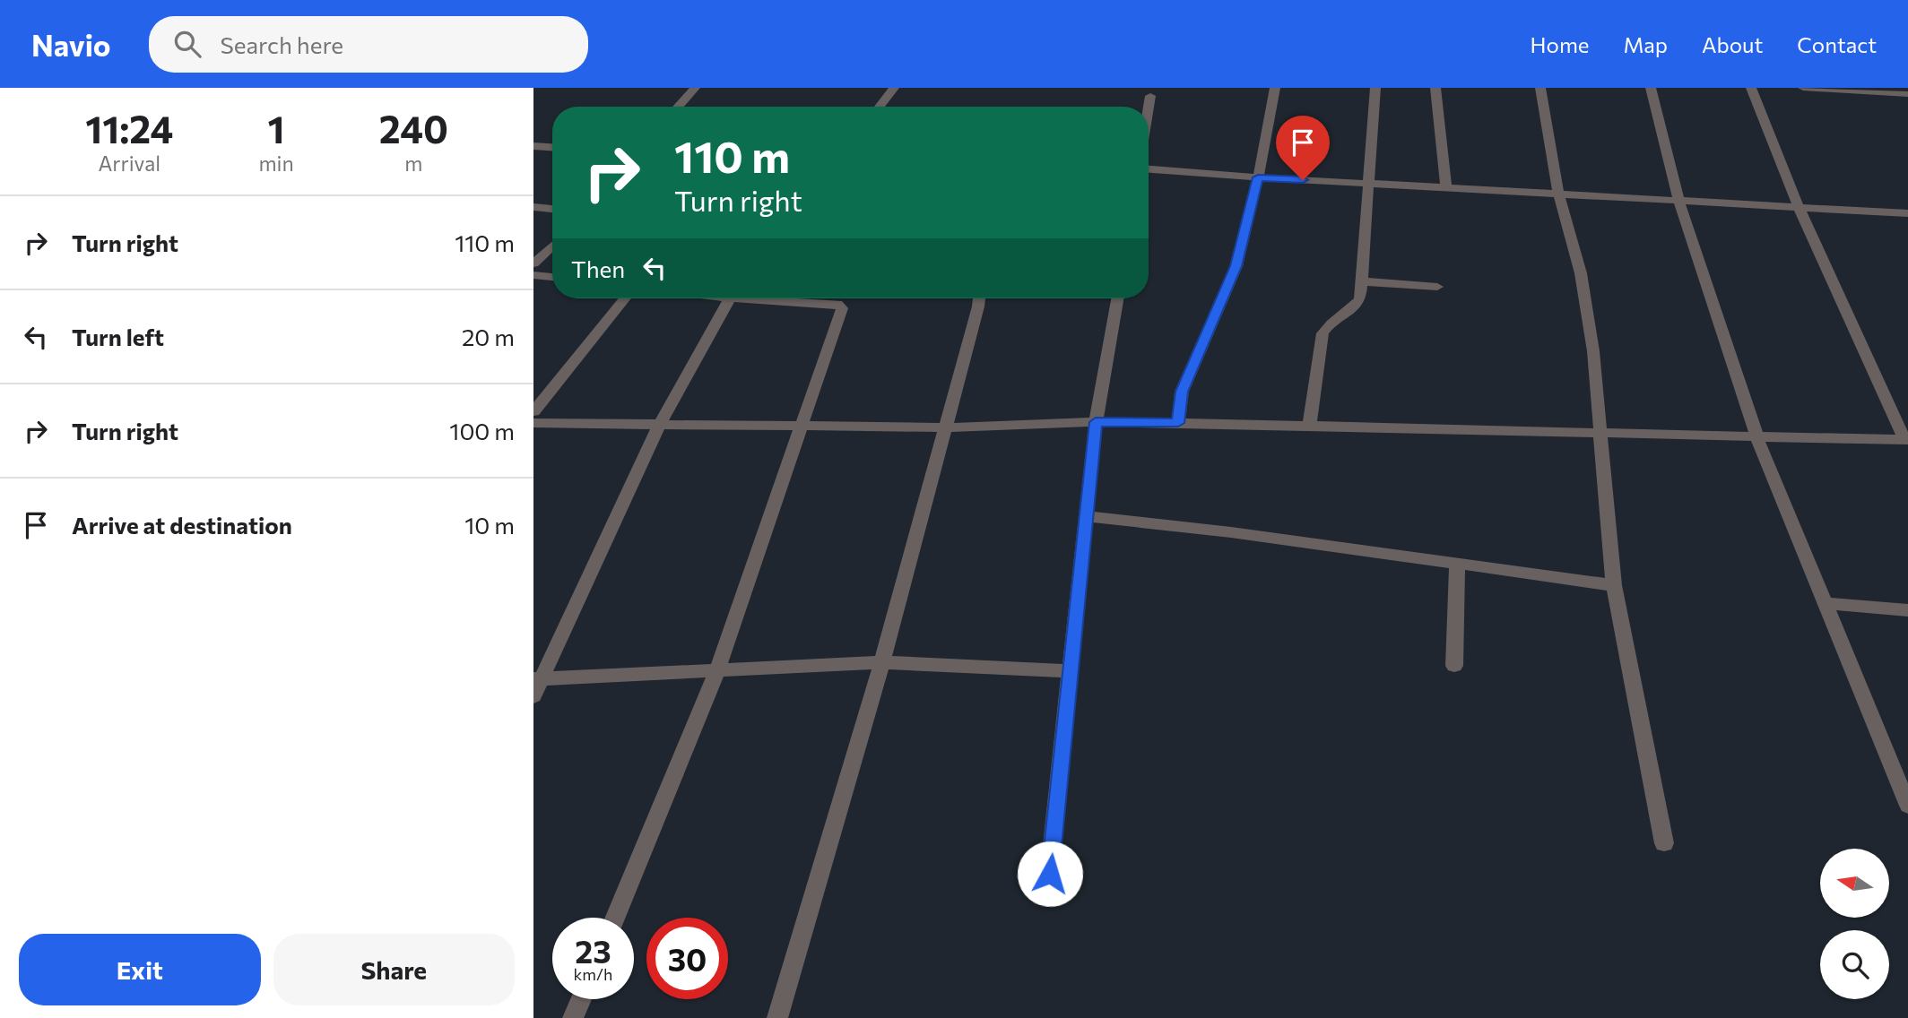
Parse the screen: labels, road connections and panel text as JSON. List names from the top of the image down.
{
  "north": "left",
  "page": {
    "header": "Navio",
    "search": "Search here",
    "nav": [
      "Home",
      "Map",
      "About",
      "Contact"
    ],
    "eta": [
      "11:24",
      "Arrival",
      "1",
      "min",
      "240",
      "m"
    ],
    "turn": ["110 m", "Turn right"],
    "list": [
      {
        "name": "Turn right",
        "value": "110 m"
      },
      {
        "name": "Turn left",
        "value": "20 m"
      },
      {
        "name": "Turn right",
        "value": "100 m"
      },
      {
        "name": "Arrive at destination",
        "value": "10 m"
      }
    ],
    "then": "Then",
    "speed": "23 km/h",
    "limit": "30",
    "buttons": ["Exit", "Share"]
  }
}
